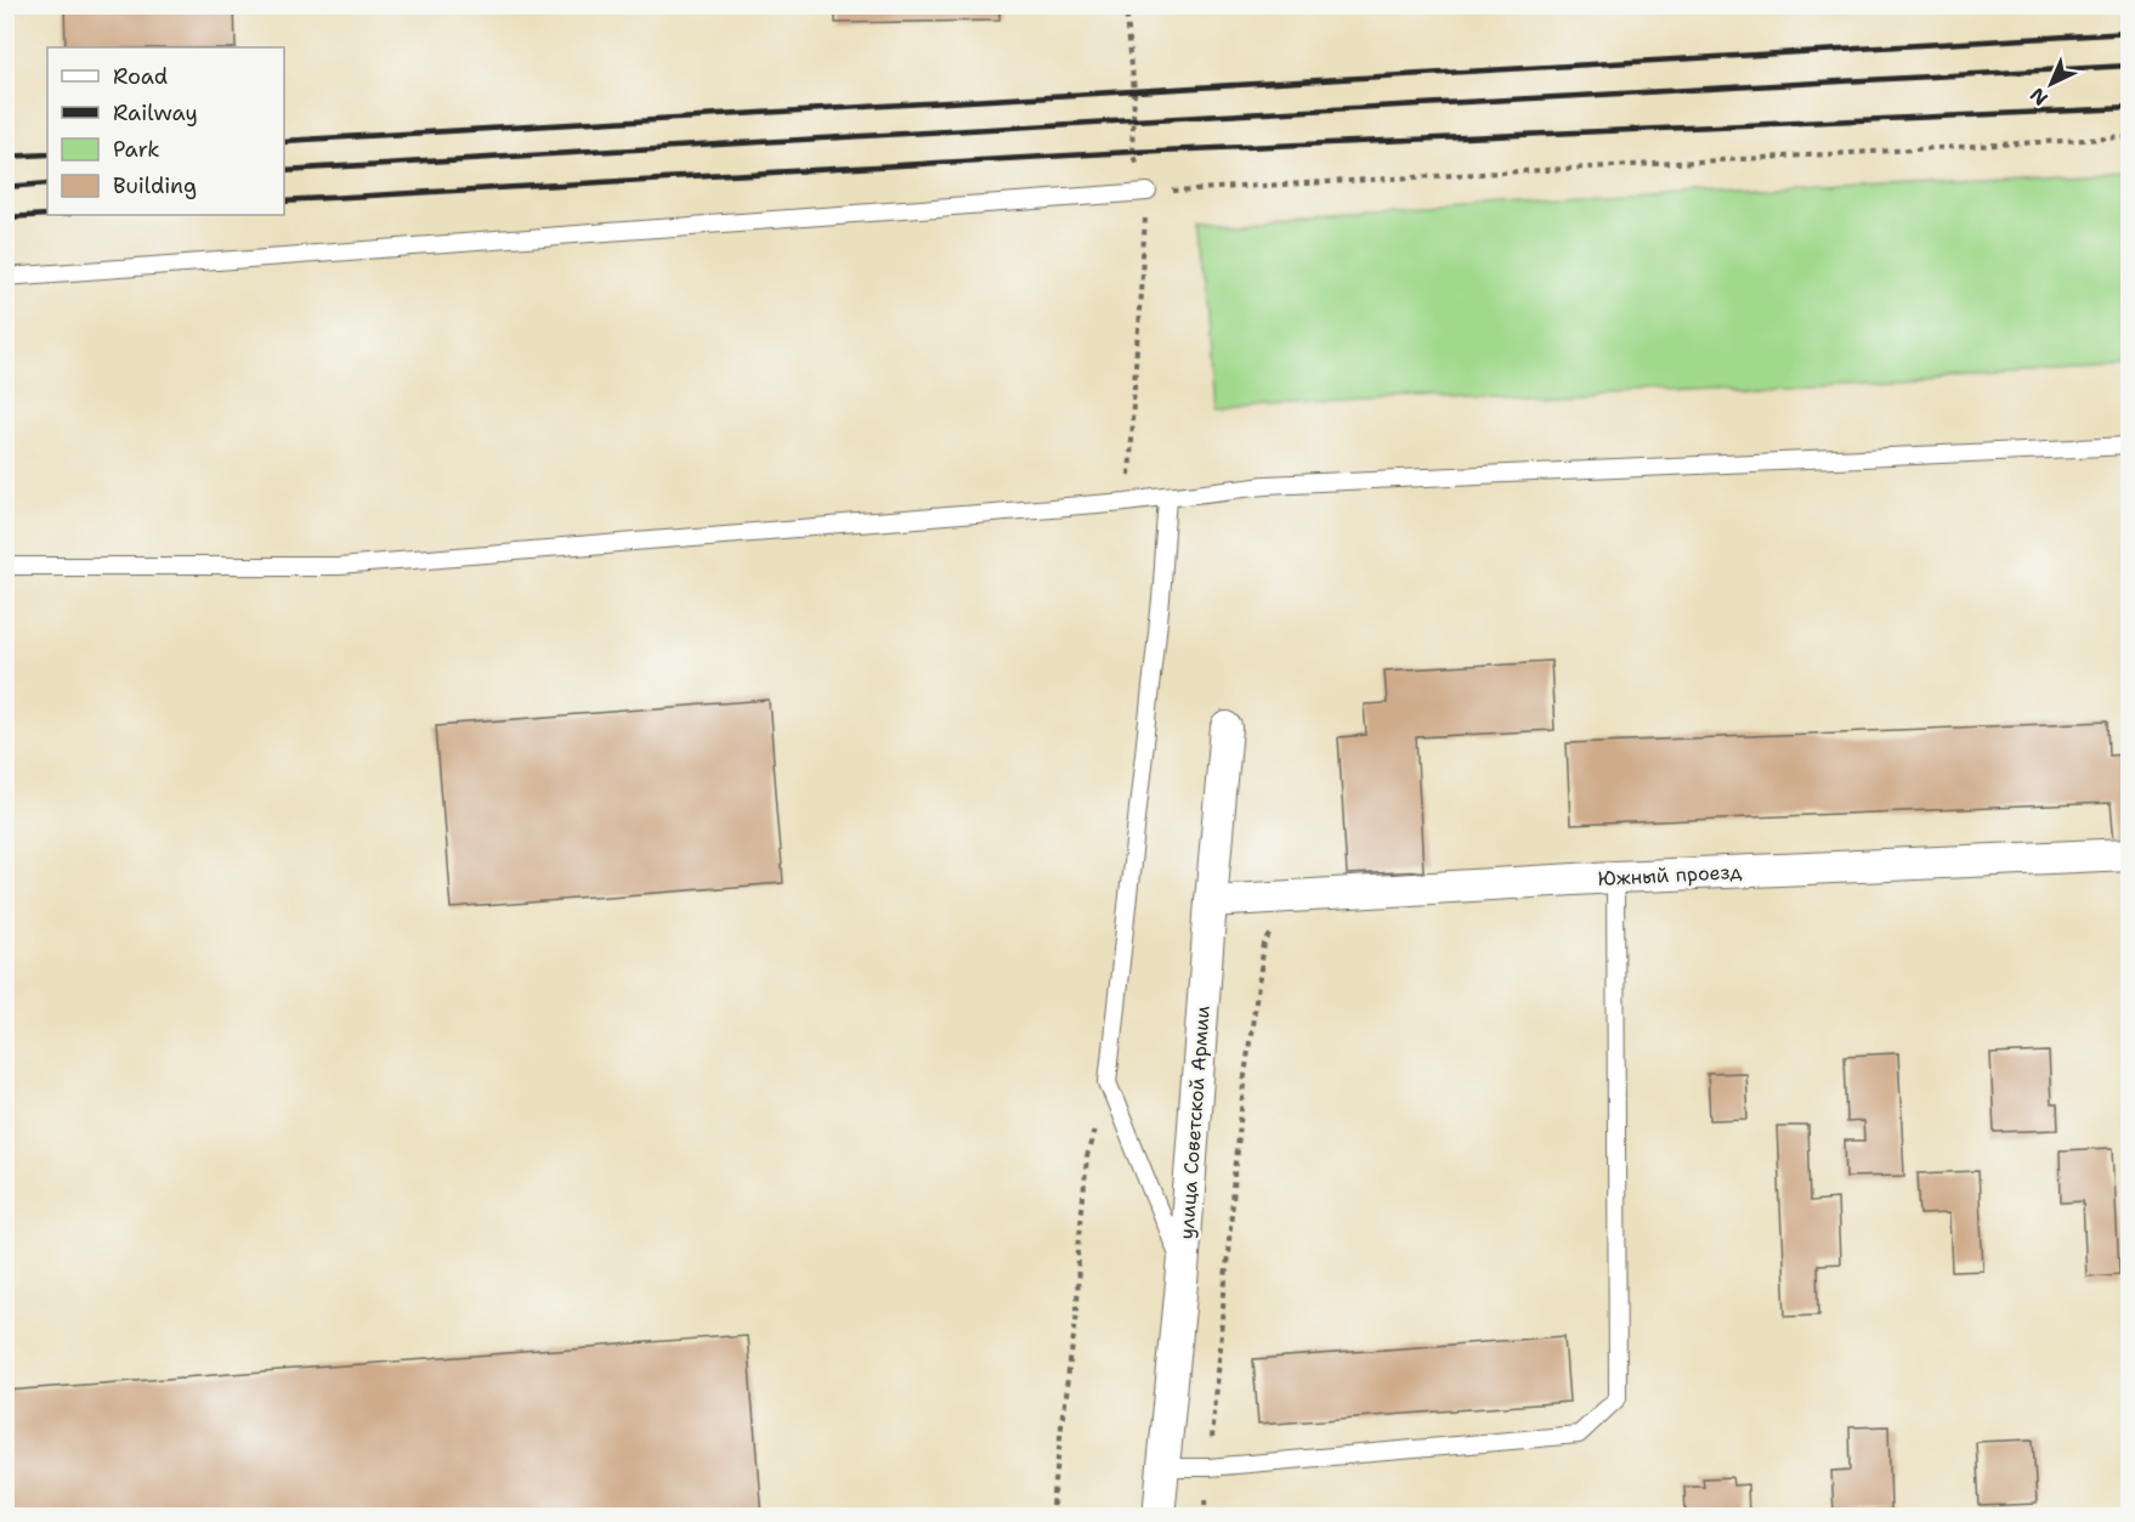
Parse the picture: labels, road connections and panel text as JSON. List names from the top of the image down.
{
  "streets": {
    "street": ["Южный проезд", "улица Советской Армии"]
  },
  "crossings": [
    ["Южный проезд", "улица Советской Армии"]
  ],
  "legend": [
    "Road",
    "Railway",
    "Park",
    "Building"
  ],
  "north": "bottom left"
}
